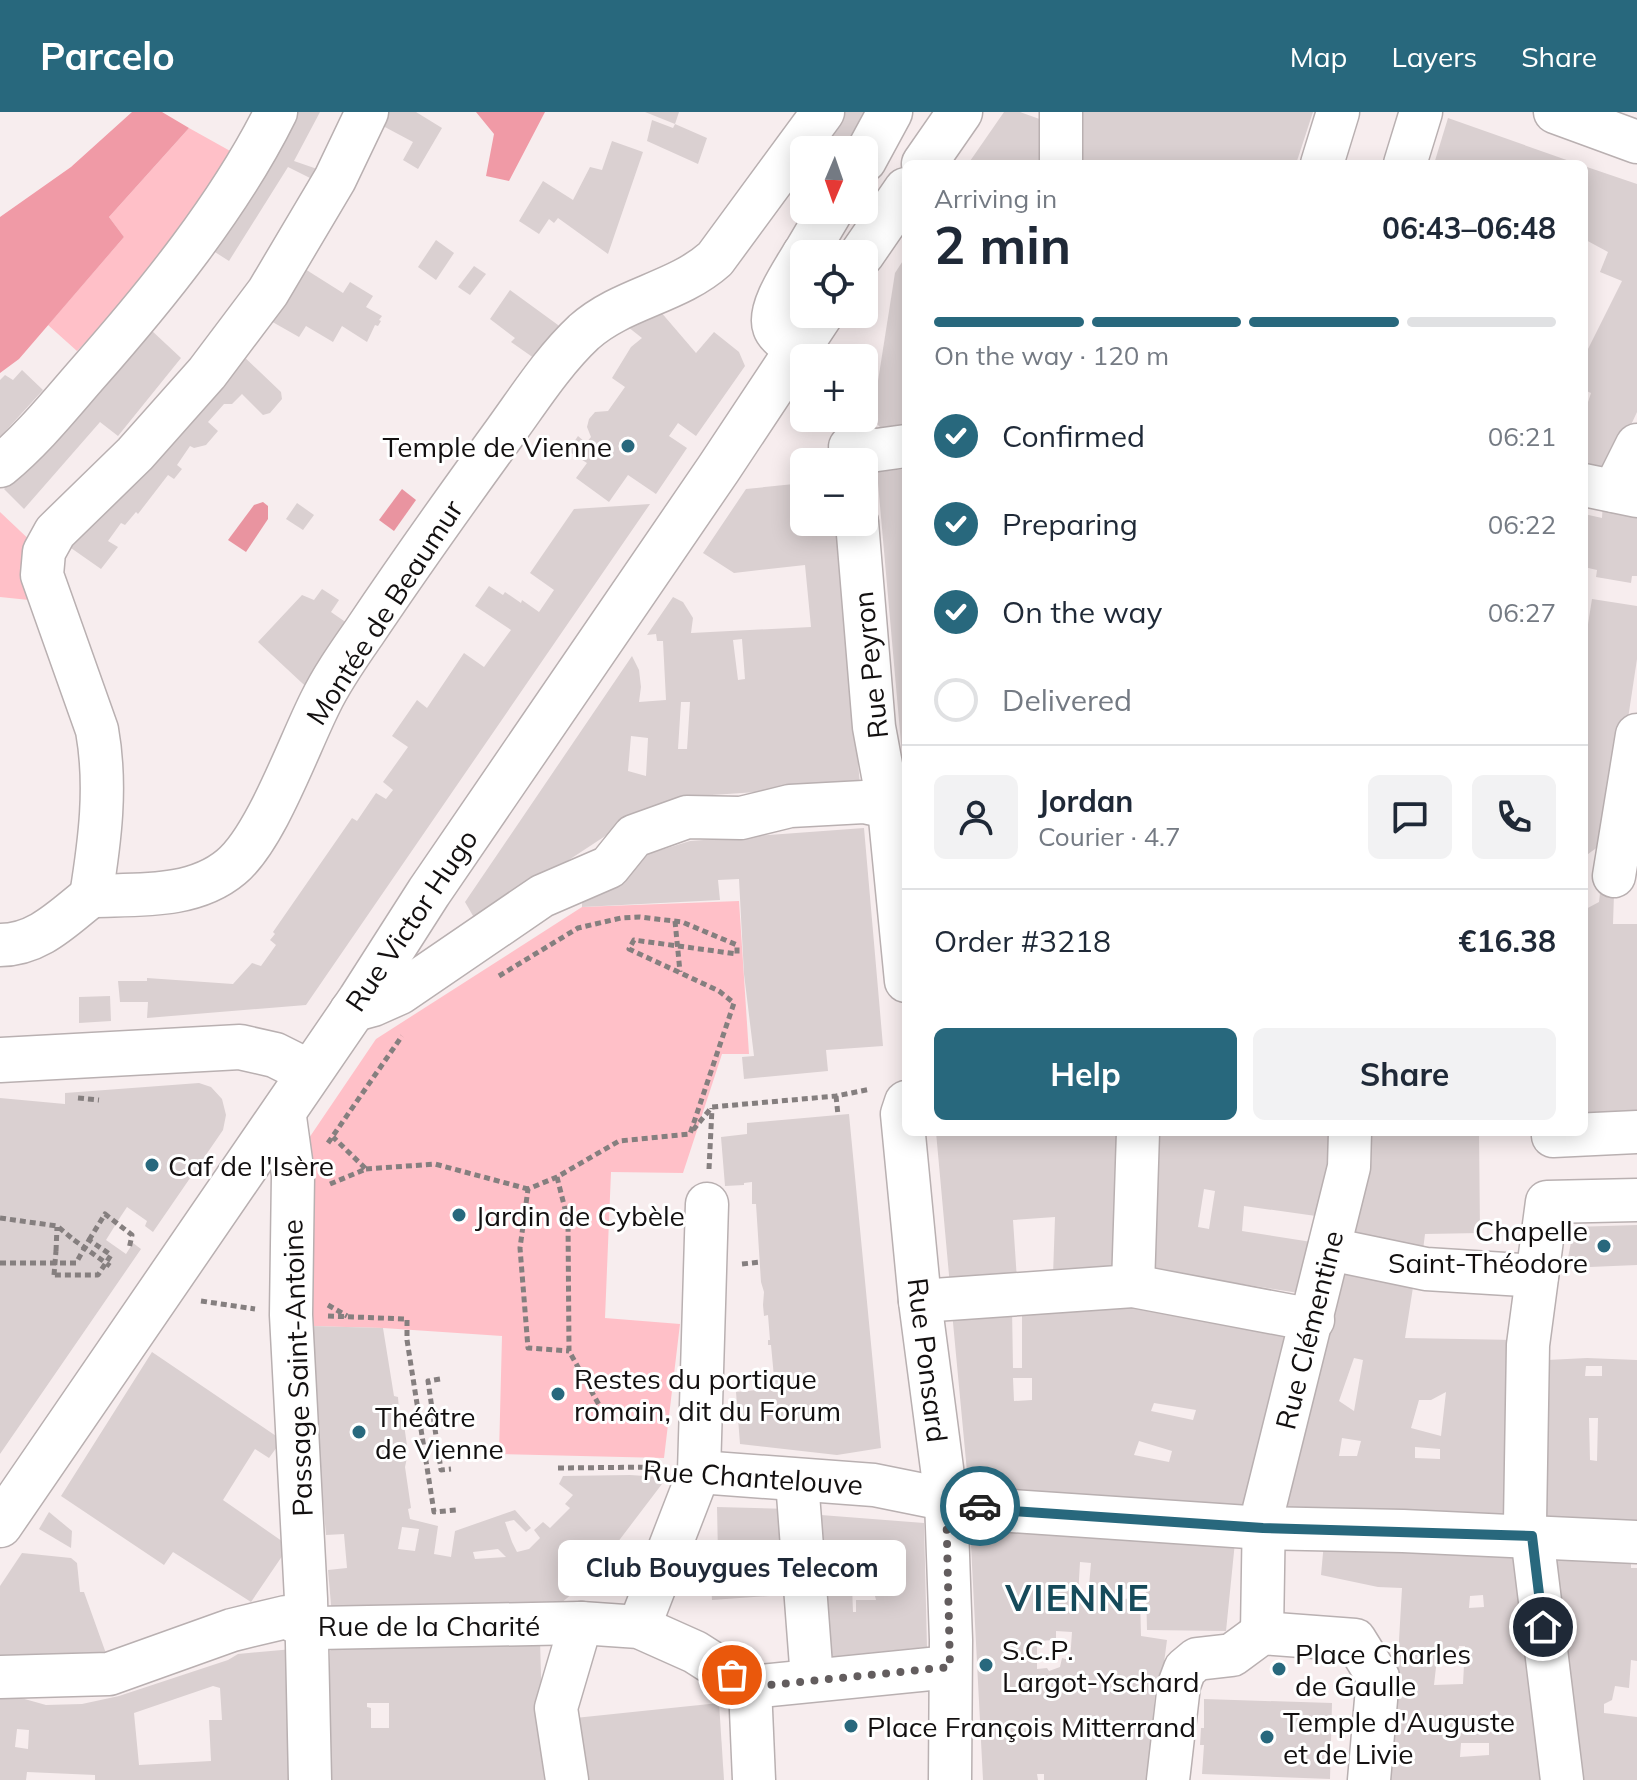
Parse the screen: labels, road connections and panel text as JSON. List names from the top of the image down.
{
  "streets": {
    "main road": ["Rue Victor Hugo"],
    "street": [
      "Montée de Beaumur",
      "Rue Peyron",
      "Rue Clémentine",
      "Rue Ponsard",
      "Passage Saint-Antoine",
      "Rue Chantelouve",
      "Rue de la Charité"
    ]
  },
  "crossings": [
    ["Rue Victor Hugo", "Passage Saint-Antoine"],
    ["Rue Clémentine", "Rue Chantelouve"],
    ["Rue Ponsard", "Rue Chantelouve"],
    ["Passage Saint-Antoine", "Rue de la Charité"]
  ],
  "districts": ["VIENNE"],
  "places": [
    "Temple de Vienne",
    "Caf de l'Isère",
    "Jardin de Cybèle",
    "Chapelle Saint-Théodore",
    "Restes du portique romain, dit du Forum",
    "Théâtre de Vienne",
    "S.C.P. Largot-Yschard",
    "Place Charles de Gaulle",
    "Club Bouygues Telecom",
    "Place François Mitterrand",
    "Temple d'Auguste et de Livie"
  ],
  "north": "bottom",
  "page": {
    "header": "Parcelo",
    "nav": ["Map", "Layers", "Share"],
    "map_buttons": ["+", "−"],
    "heading": ["2 min", "Arriving in", "06:43–06:48"],
    "panel": [
      "Jordan",
      "Courier · 4.7",
      "Order #3218",
      "€16.38"
    ],
    "bar": "On the way · 120 m",
    "list": [
      ["Confirmed", "06:21"],
      ["Preparing", "06:22"],
      ["On the way", "06:27"],
      "Delivered"
    ],
    "buttons": ["Help", "Share"],
    "bubble": "Club Bouygues Telecom"
  }
}
